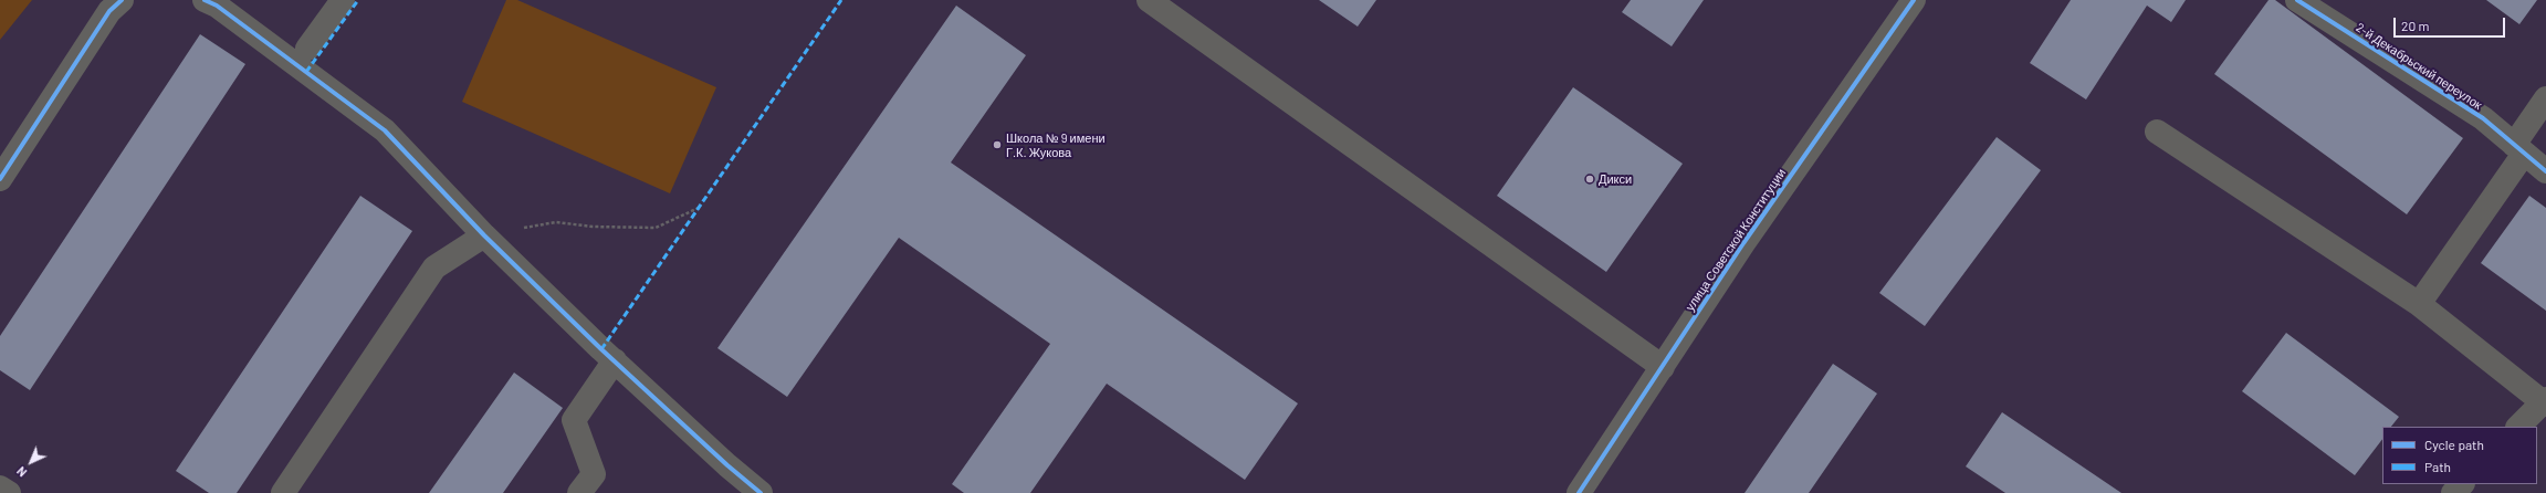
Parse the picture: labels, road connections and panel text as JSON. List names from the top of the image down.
{
  "streets": {
    "street": ["2-й Декабрьский переулок", "улица Советской Конституции"]
  },
  "places": ["Школа № 9 имени Г.К. Жукова", "Дикси"],
  "legend": ["Cycle path", "Path"],
  "scale_bar": "20 m",
  "north": "bottom left"
}
